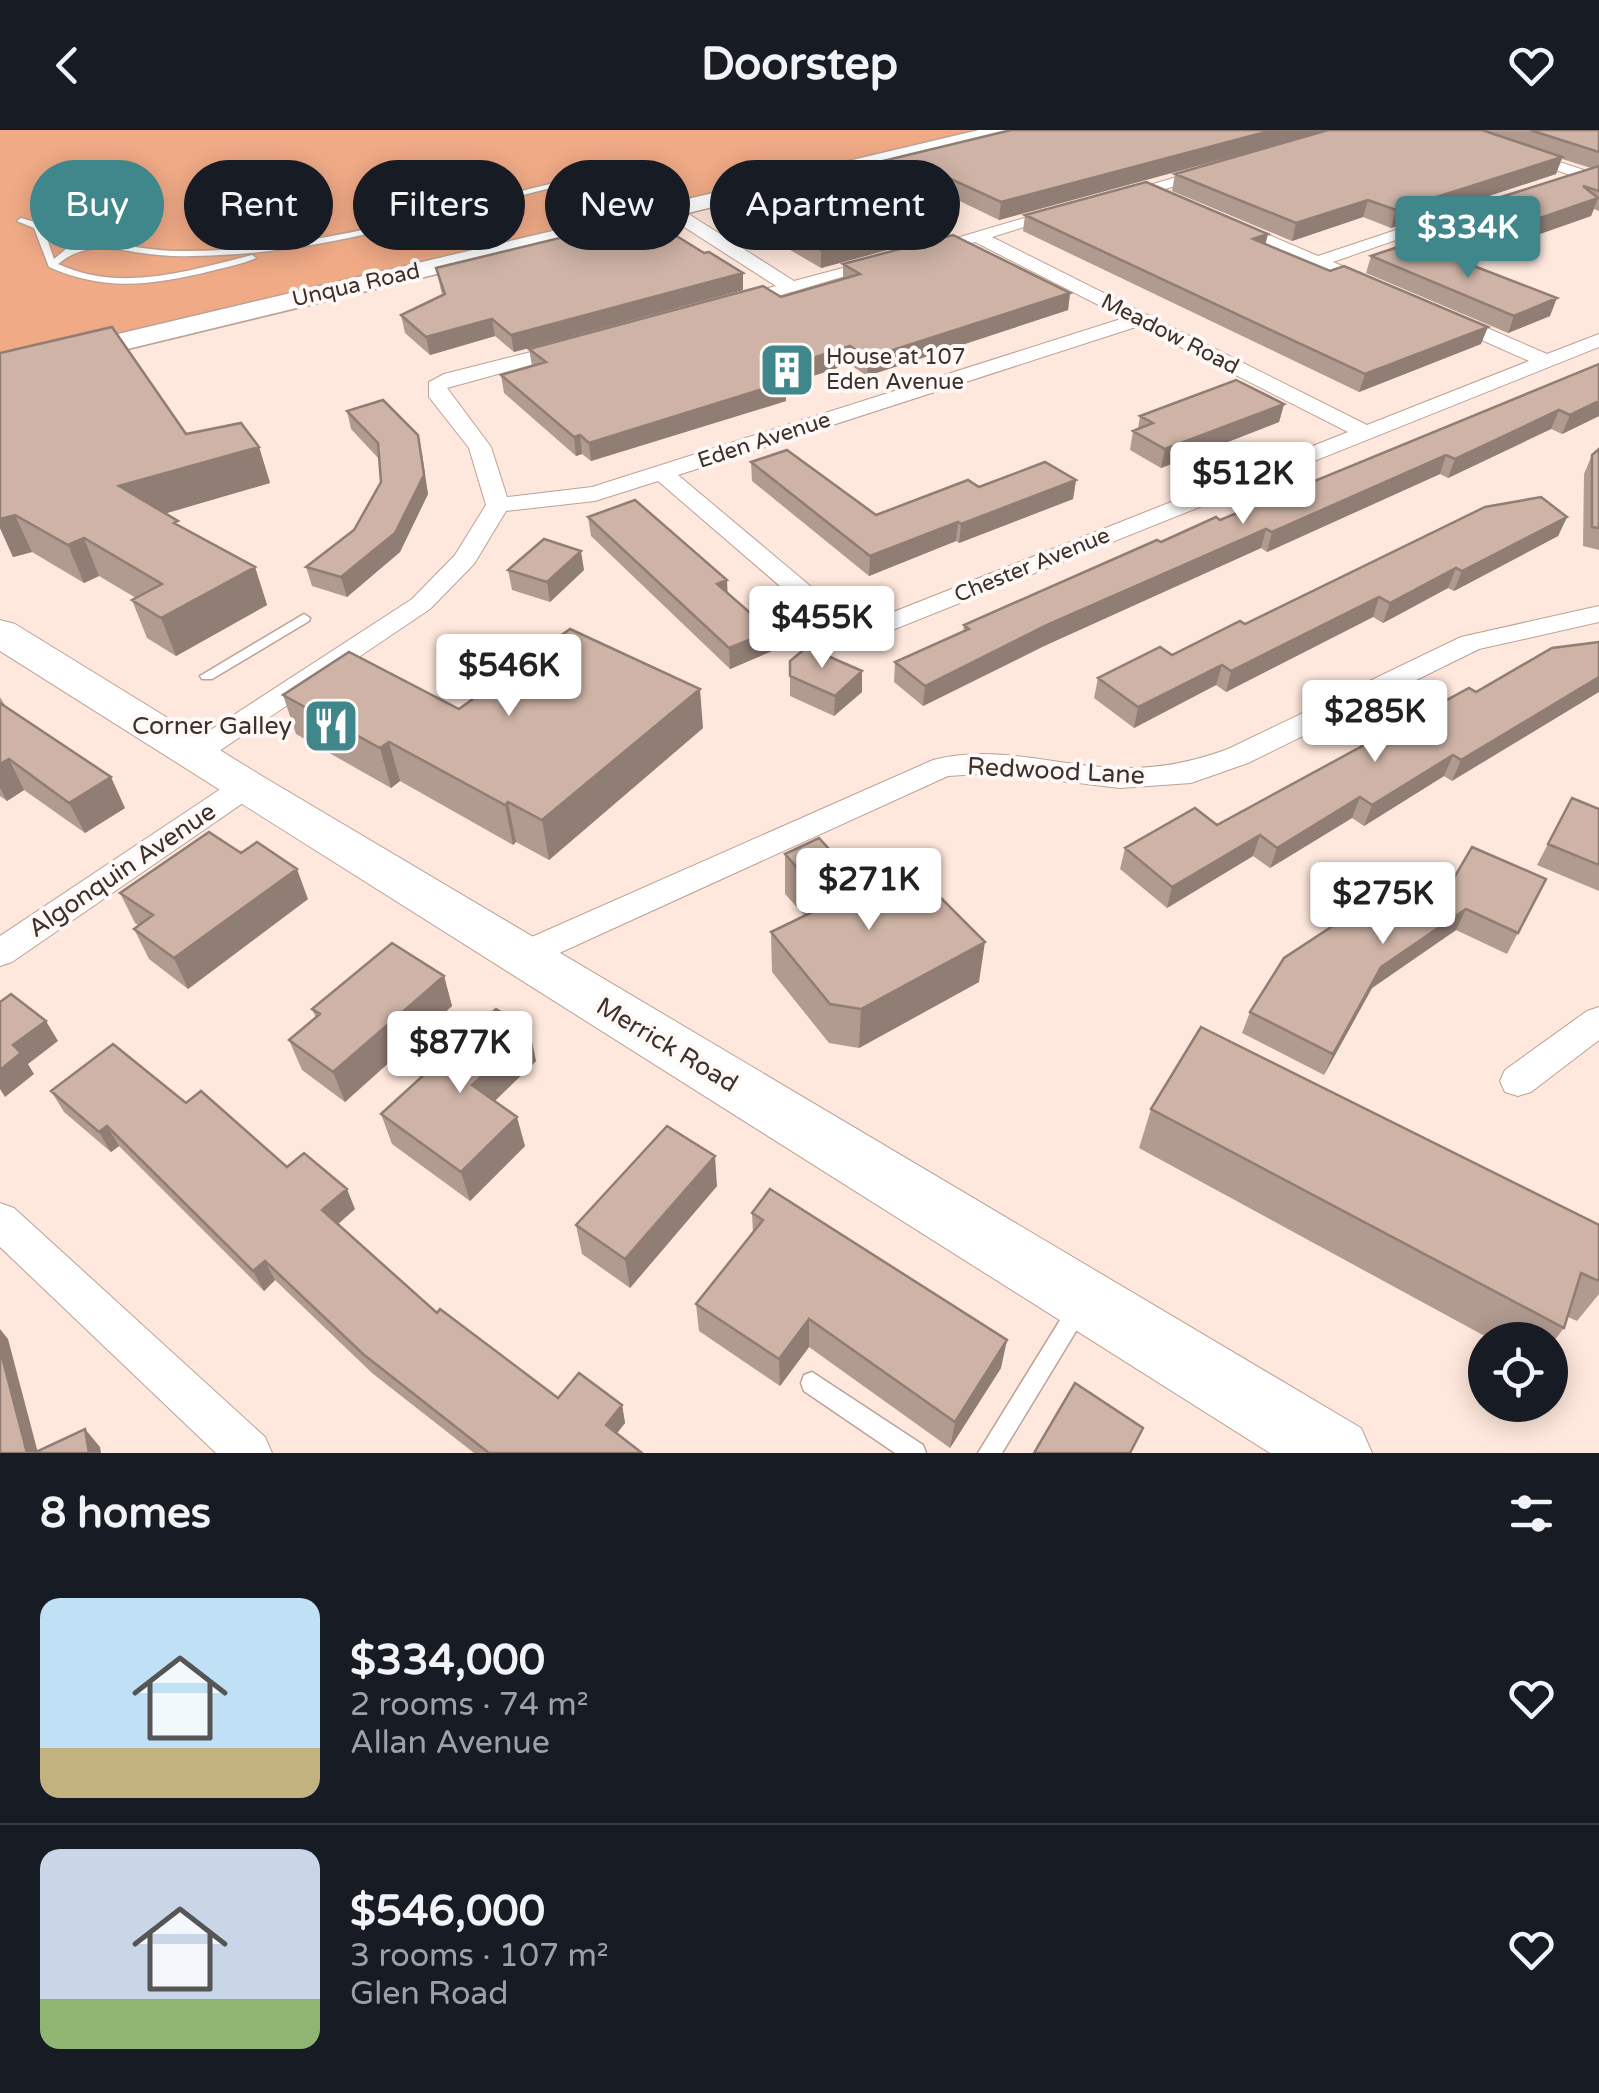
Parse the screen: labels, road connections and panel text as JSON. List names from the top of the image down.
{
  "streets": {
    "main road": ["Merrick Road"],
    "street": [
      "Unqua Road",
      "Meadow Road",
      "Eden Avenue",
      "Chester Avenue",
      "Redwood Lane",
      "Algonquin Avenue"
    ]
  },
  "crossings": [
    ["Meadow Road", "Eden Avenue"],
    ["Meadow Road", "Chester Avenue"],
    ["Eden Avenue", "Chester Avenue"],
    ["Redwood Lane", "Merrick Road"],
    ["Algonquin Avenue", "Merrick Road"]
  ],
  "places": {
    "building": ["House at 107 Eden Avenue"],
    "restaurant": ["Corner Galley"]
  },
  "page": {
    "header": "Doorstep",
    "chip": [
      "Buy",
      "Rent",
      "Filters",
      "New",
      "Apartment"
    ],
    "price": [
      "$334K",
      "$512K",
      "$455K",
      "$546K",
      "$285K",
      "$271K",
      "$275K",
      "$877K"
    ],
    "heading": "8 homes",
    "list": [
      {
        "name": "$334,000",
        "note": "2 rooms · 74 m² · Allan Avenue"
      },
      {
        "name": "$546,000",
        "note": "3 rooms · 107 m² · Glen Road"
      }
    ]
  }
}
